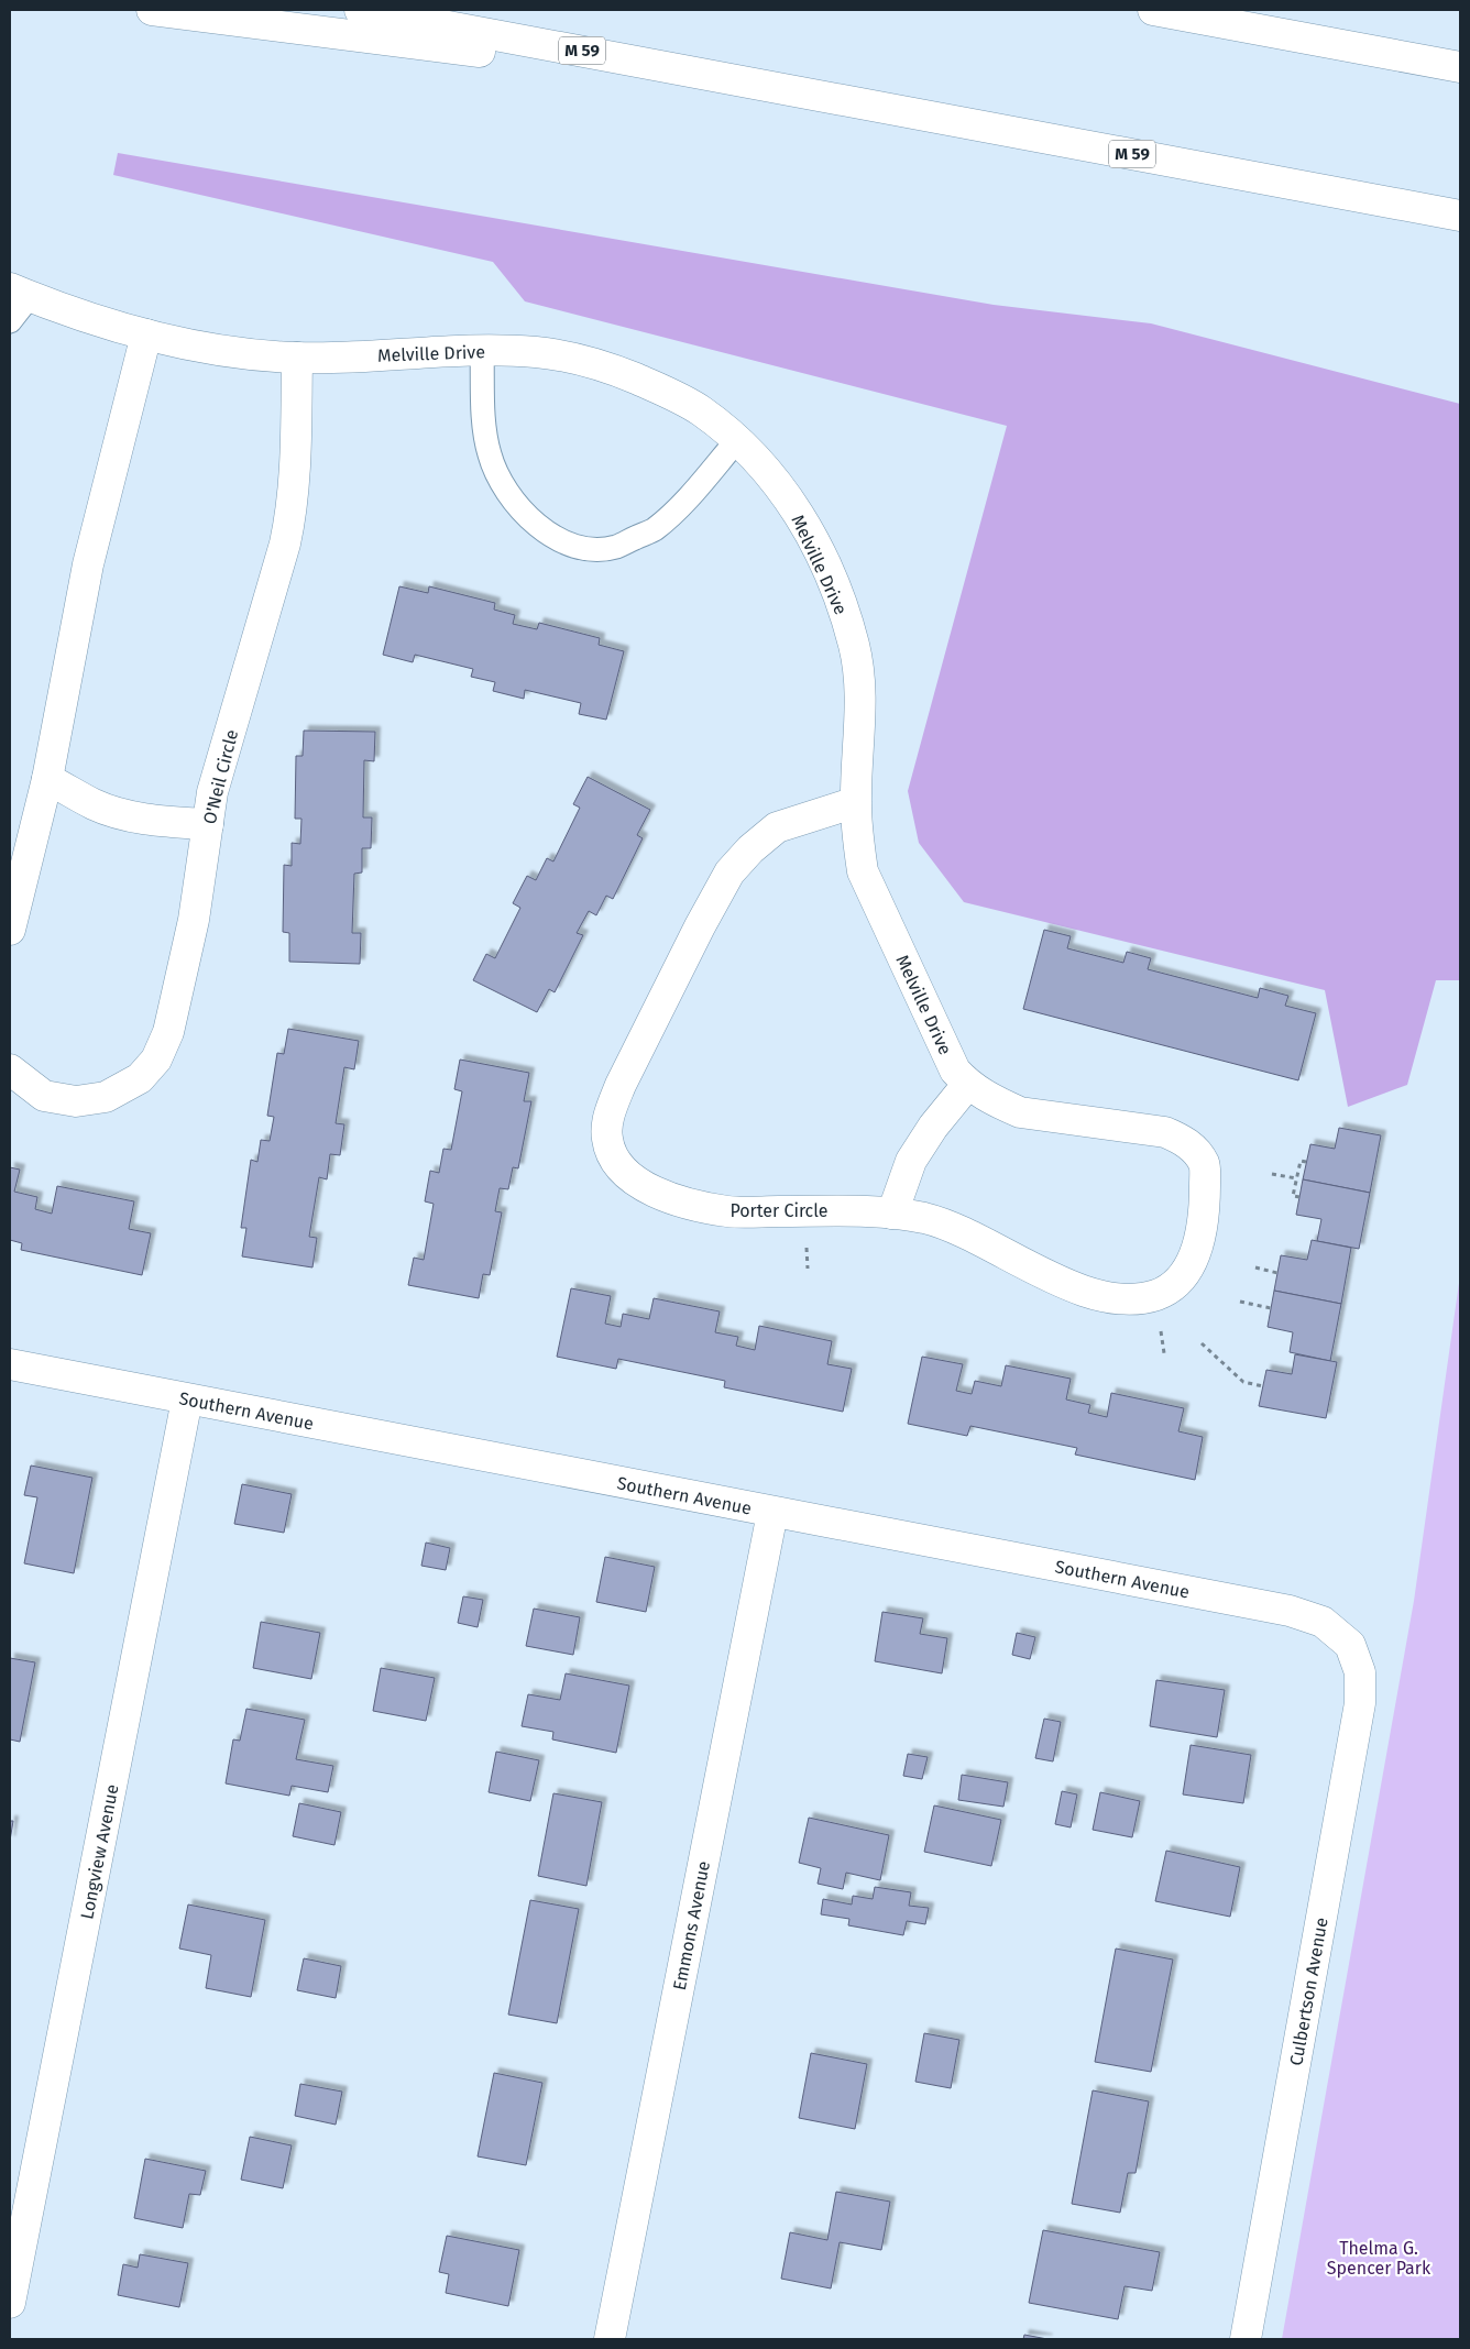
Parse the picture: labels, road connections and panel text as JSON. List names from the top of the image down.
{
  "streets": {
    "main road": [
      "M 59",
      "Melville Drive",
      "O'Neil Circle",
      "Porter Circle",
      "Southern Avenue",
      "Longview Avenue",
      "Emmons Avenue",
      "Culbertson Avenue"
    ]
  },
  "crossings": [
    ["Melville Drive", "O'Neil Circle"],
    ["Melville Drive", "Porter Circle"],
    ["Southern Avenue", "Longview Avenue"],
    ["Southern Avenue", "Emmons Avenue"],
    ["Southern Avenue", "Culbertson Avenue"]
  ],
  "parks": ["Thelma G. Spencer Park"]
}
